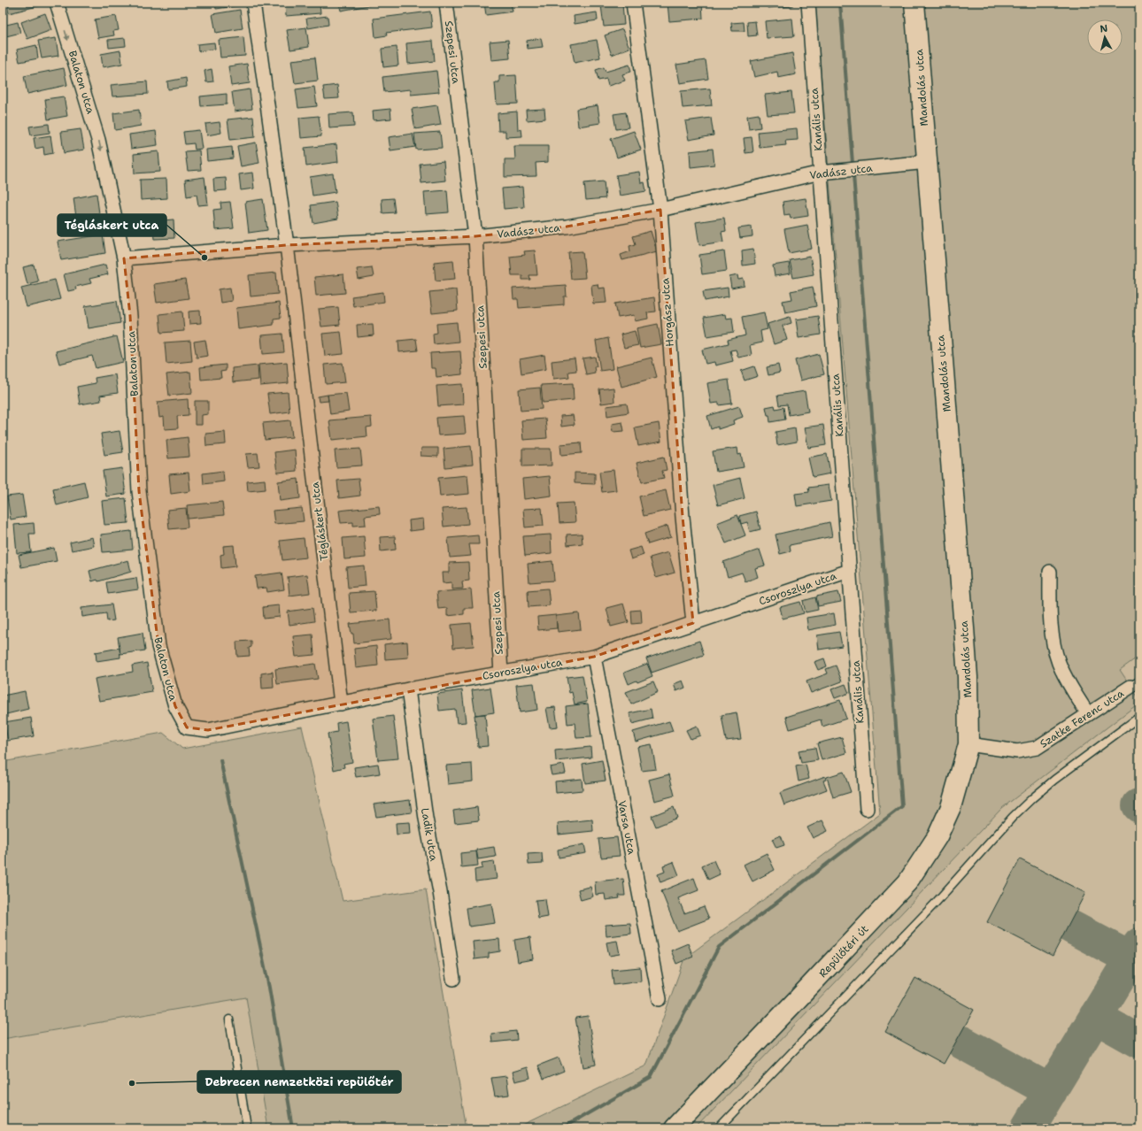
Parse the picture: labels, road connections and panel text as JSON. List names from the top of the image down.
{
  "streets": {
    "street": [
      "Szepesi utca",
      "Balaton utca",
      "Mandolás utca",
      "Kanális utca",
      "Vadász utca",
      "Horgász utca",
      "Tégláskert utca",
      "Csoroszlya utca",
      "Szatke Ferenc utca",
      "Varsa utca",
      "Ladik utca",
      "Repülőtéri út"
    ]
  },
  "crossings": [
    ["Szepesi utca", "Vadász utca"],
    ["Szepesi utca", "Csoroszlya utca"],
    ["Balaton utca", "Vadász utca"],
    ["Balaton utca", "Csoroszlya utca"],
    ["Mandolás utca", "Vadász utca"],
    ["Mandolás utca", "Szatke Ferenc utca"],
    ["Mandolás utca", "Repülőtéri út"],
    ["Kanális utca", "Vadász utca"],
    ["Kanális utca", "Csoroszlya utca"],
    ["Vadász utca", "Horgász utca"],
    ["Vadász utca", "Tégláskert utca"],
    ["Horgász utca", "Csoroszlya utca"],
    ["Tégláskert utca", "Csoroszlya utca"],
    ["Csoroszlya utca", "Varsa utca"],
    ["Csoroszlya utca", "Ladik utca"],
    ["Szatke Ferenc utca", "Repülőtéri út"]
  ],
  "one_way": ["Balaton utca"],
  "places": ["Tégláskert utca", "Debrecen nemzetközi repülőtér"],
  "north": "top"
}
